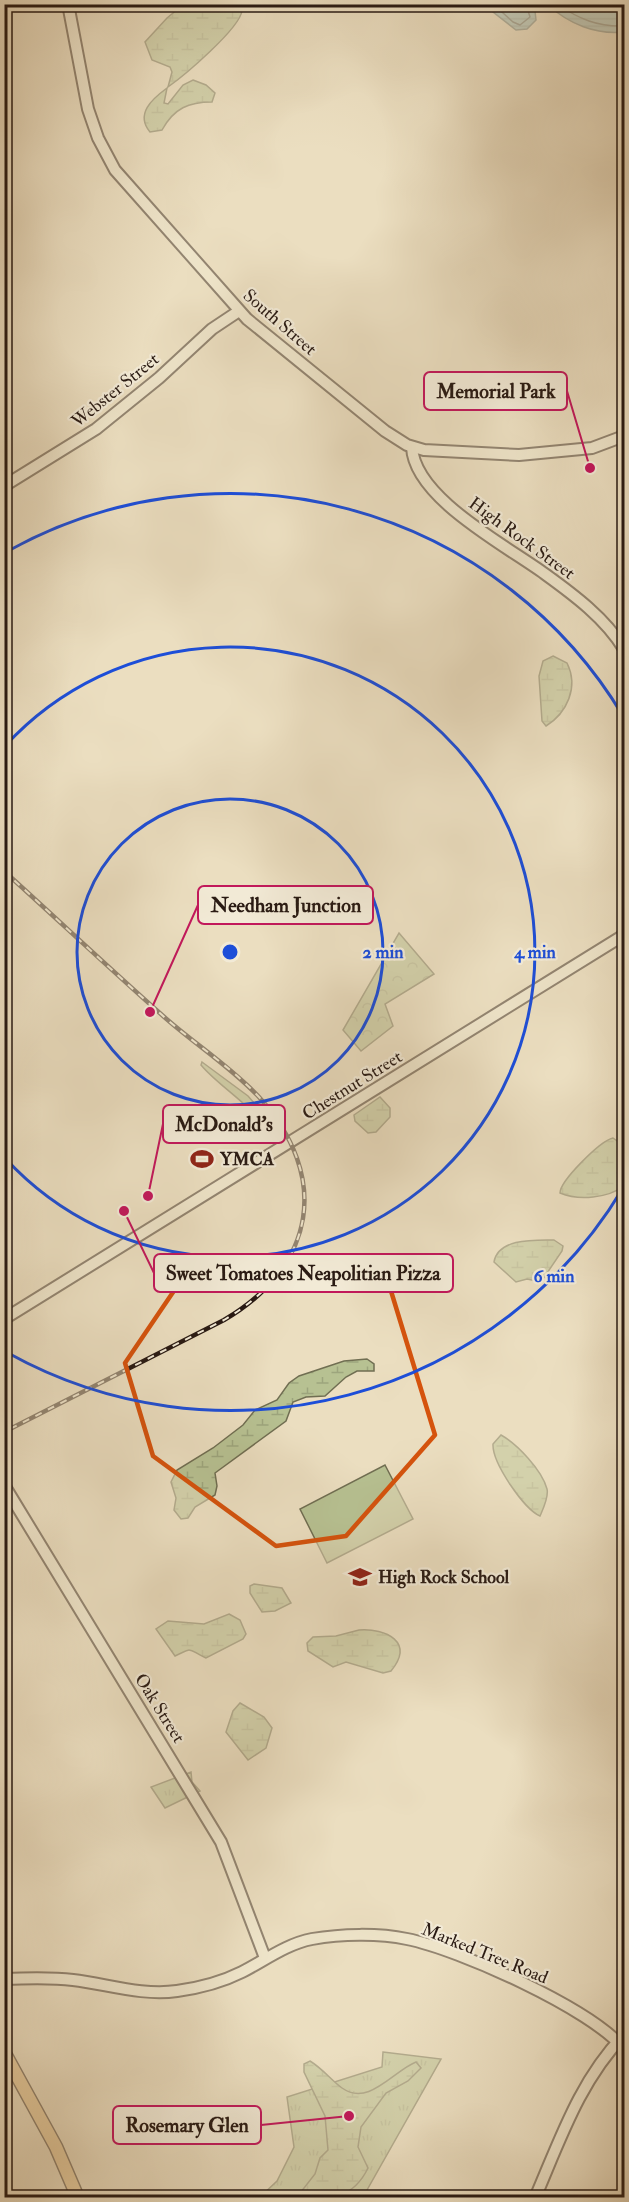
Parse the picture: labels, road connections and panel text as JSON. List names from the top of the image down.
{
  "streets": {
    "street": [
      "South Street",
      "Webster Street",
      "High Rock Street",
      "Chestnut Street",
      "Oak Street",
      "Marked Tree Road"
    ]
  },
  "crossings": [
    ["South Street", "Webster Street"],
    ["South Street", "High Rock Street"],
    ["Oak Street", "Marked Tree Road"]
  ],
  "places": {
    "other": [
      "Memorial Park",
      "Needham Junction",
      "McDonald's",
      "Sweet Tomatoes Neapolitian Pizza",
      "Rosemary Glen"
    ],
    "sports": ["YMCA"],
    "school or university": ["High Rock School"]
  },
  "rings": ["2 min", "4 min", "6 min"]
}
